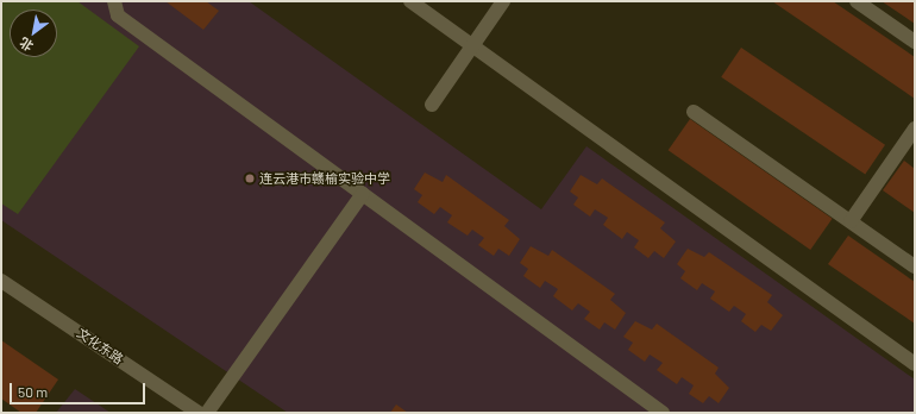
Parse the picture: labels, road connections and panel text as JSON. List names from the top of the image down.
{
  "streets": {
    "street": ["文化东路"]
  },
  "places": ["连云港市赣榆实验中学"],
  "scale_bar": "50 m",
  "north": "bottom left"
}
